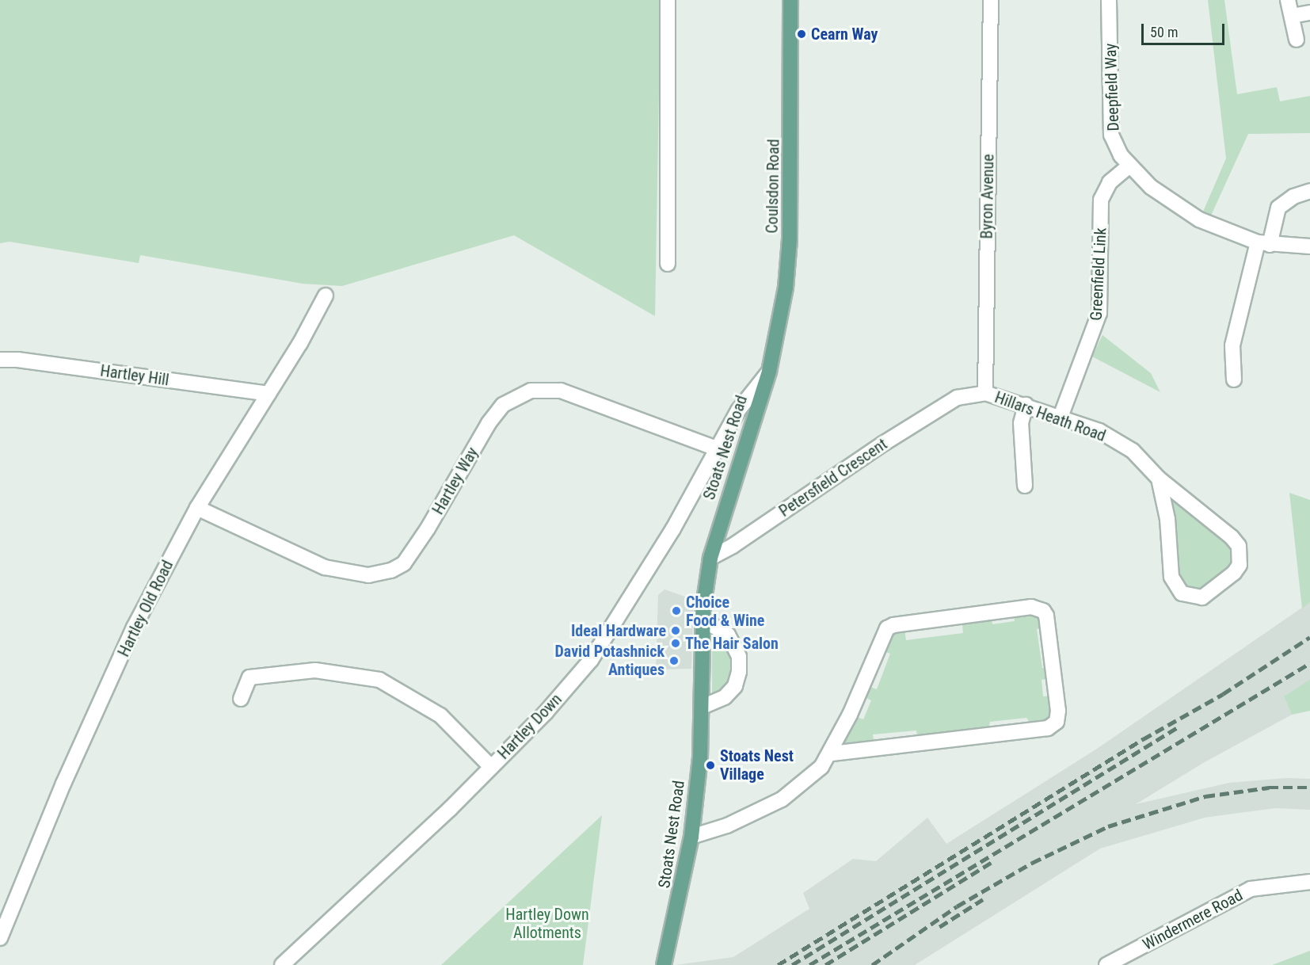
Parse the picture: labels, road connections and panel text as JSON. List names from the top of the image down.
{
  "streets": {
    "main road": ["Coulsdon Road", "Stoats Nest Road"],
    "street": [
      "Deepfield Way",
      "Byron Avenue",
      "Greenfield Link",
      "Hartley Hill",
      "Hillars Heath Road",
      "Petersfield Crescent",
      "Hartley Way",
      "Hartley Old Road",
      "Hartley Down",
      "Windermere Road"
    ]
  },
  "crossings": [
    ["Deepfield Way", "Greenfield Link"],
    ["Coulsdon Road", "Stoats Nest Road"],
    ["Coulsdon Road", "Hartley Down"],
    ["Byron Avenue", "Hillars Heath Road"],
    ["Greenfield Link", "Hillars Heath Road"],
    ["Hartley Hill", "Hartley Old Road"],
    ["Hillars Heath Road", "Petersfield Crescent"],
    ["Stoats Nest Road", "Petersfield Crescent"],
    ["Stoats Nest Road", "Hartley Down"],
    ["Hartley Way", "Hartley Old Road"],
    ["Hartley Way", "Hartley Down"]
  ],
  "parks": ["Hartley Down Allotments"],
  "places": [
    "Cearn Way",
    "Choice Food & Wine",
    "Ideal Hardware",
    "The Hair Salon",
    "David Potashnick Antiques",
    "Stoats Nest Village"
  ],
  "scale_bar": "50 m"
}
